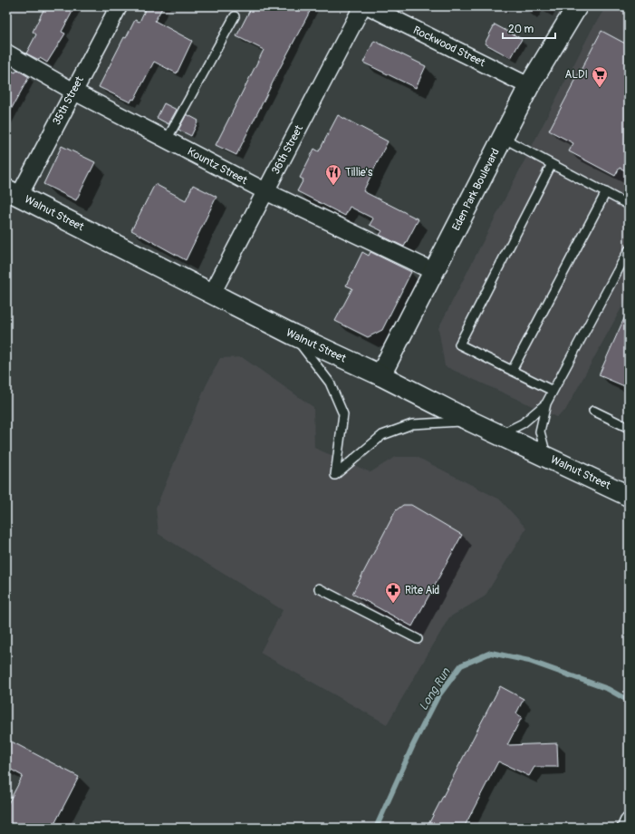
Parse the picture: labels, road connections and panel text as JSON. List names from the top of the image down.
{
  "streets": {
    "main road": ["Eden Park Boulevard", "Walnut Street"],
    "street": [
      "Rockwood Street",
      "35th Street",
      "36th Street",
      "Kountz Street"
    ]
  },
  "crossings": [
    ["Rockwood Street", "Eden Park Boulevard"],
    ["35th Street", "Kountz Street"],
    ["35th Street", "Walnut Street"],
    ["36th Street", "Kountz Street"],
    ["36th Street", "Walnut Street"],
    ["Kountz Street", "Eden Park Boulevard"],
    ["Eden Park Boulevard", "Walnut Street"]
  ],
  "water": ["Long Run"],
  "places": {
    "supermarket": ["ALDI"],
    "restaurant": ["Tillie's"],
    "pharmacy": ["Rite Aid"]
  },
  "scale_bar": "20 m"
}
